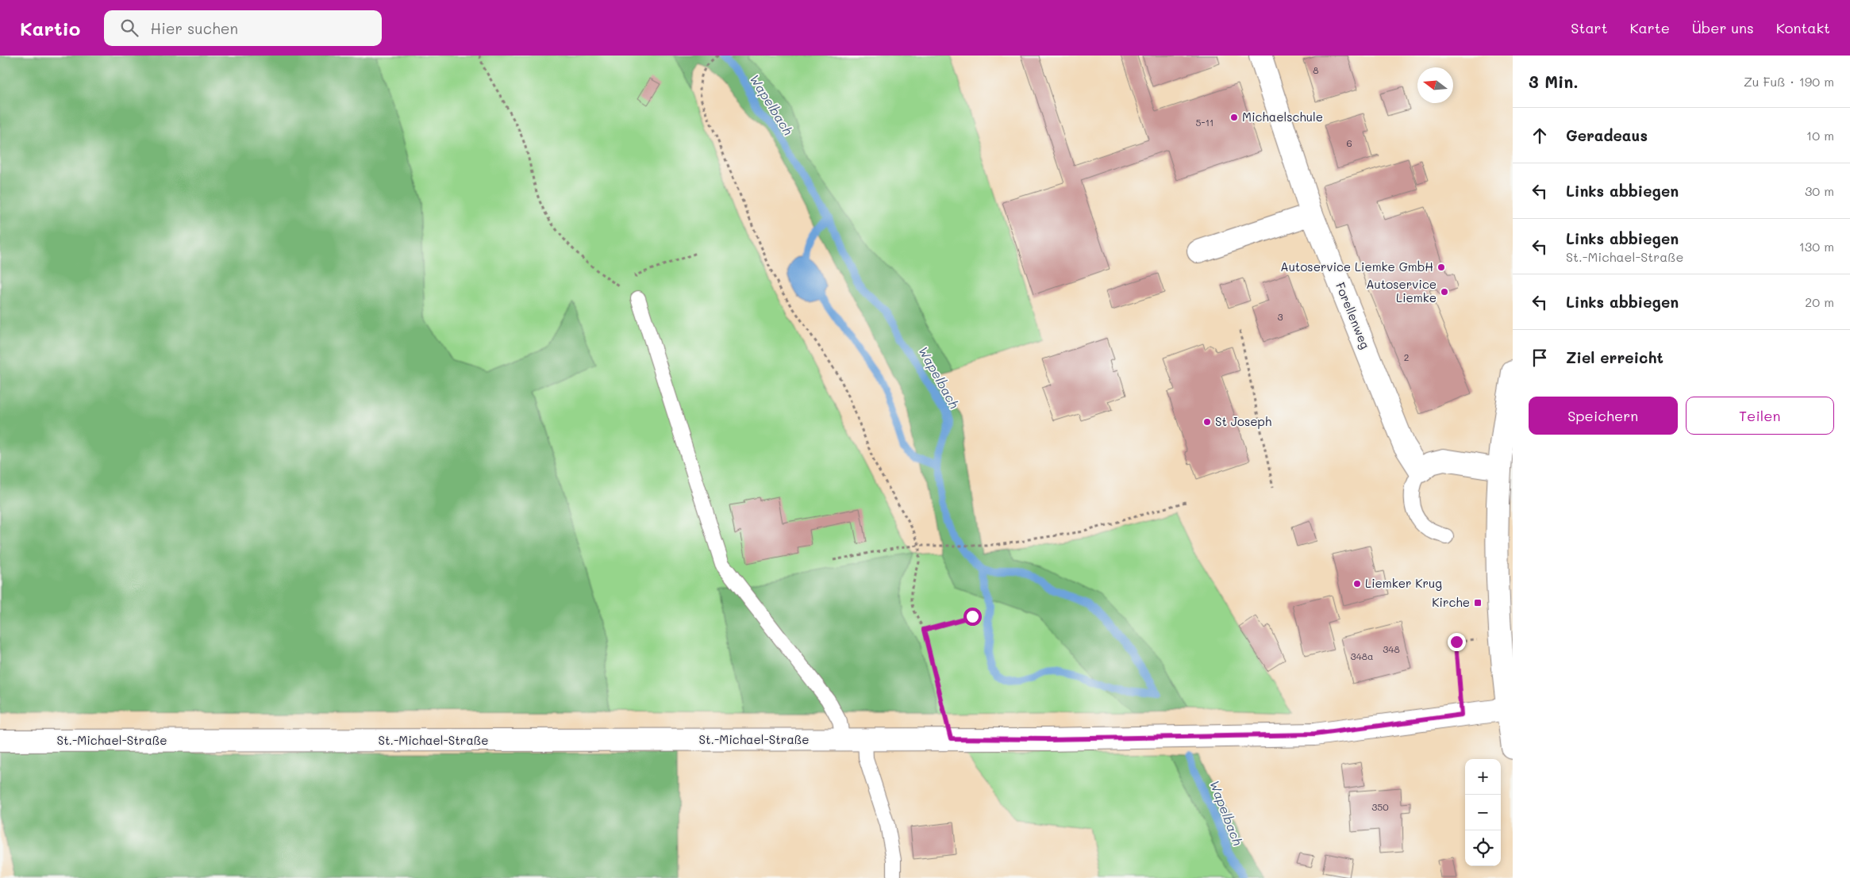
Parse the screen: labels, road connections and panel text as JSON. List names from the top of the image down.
{
  "streets": {
    "street": ["Forellenweg", "St.-Michael-Straße"]
  },
  "water": ["Wapelbach"],
  "places": {
    "other": [
      "Michaelschule",
      "Autoservice Liemke GmbH",
      "Autoservice Liemke",
      "St Joseph",
      "Liemker Krug"
    ],
    "transit": ["Kirche"]
  },
  "house_numbers": [
    "8",
    "5-11",
    "6",
    "3",
    "2",
    "348",
    "348a",
    "350"
  ],
  "north": "left",
  "page": {
    "header": "Kartio",
    "search": "Hier suchen",
    "nav": [
      "Start",
      "Karte",
      "Über uns",
      "Kontakt"
    ],
    "heading": ["3 Min.", "Zu Fuß · 190 m"],
    "list": [
      ["Geradeaus", "10 m"],
      ["Links abbiegen", "30 m"],
      ["Links abbiegen", "St.-Michael-Straße", "130 m"],
      ["Links abbiegen", "20 m"],
      "Ziel erreicht"
    ],
    "buttons": ["Speichern", "Teilen"],
    "map_buttons": ["+", "−"]
  }
}
